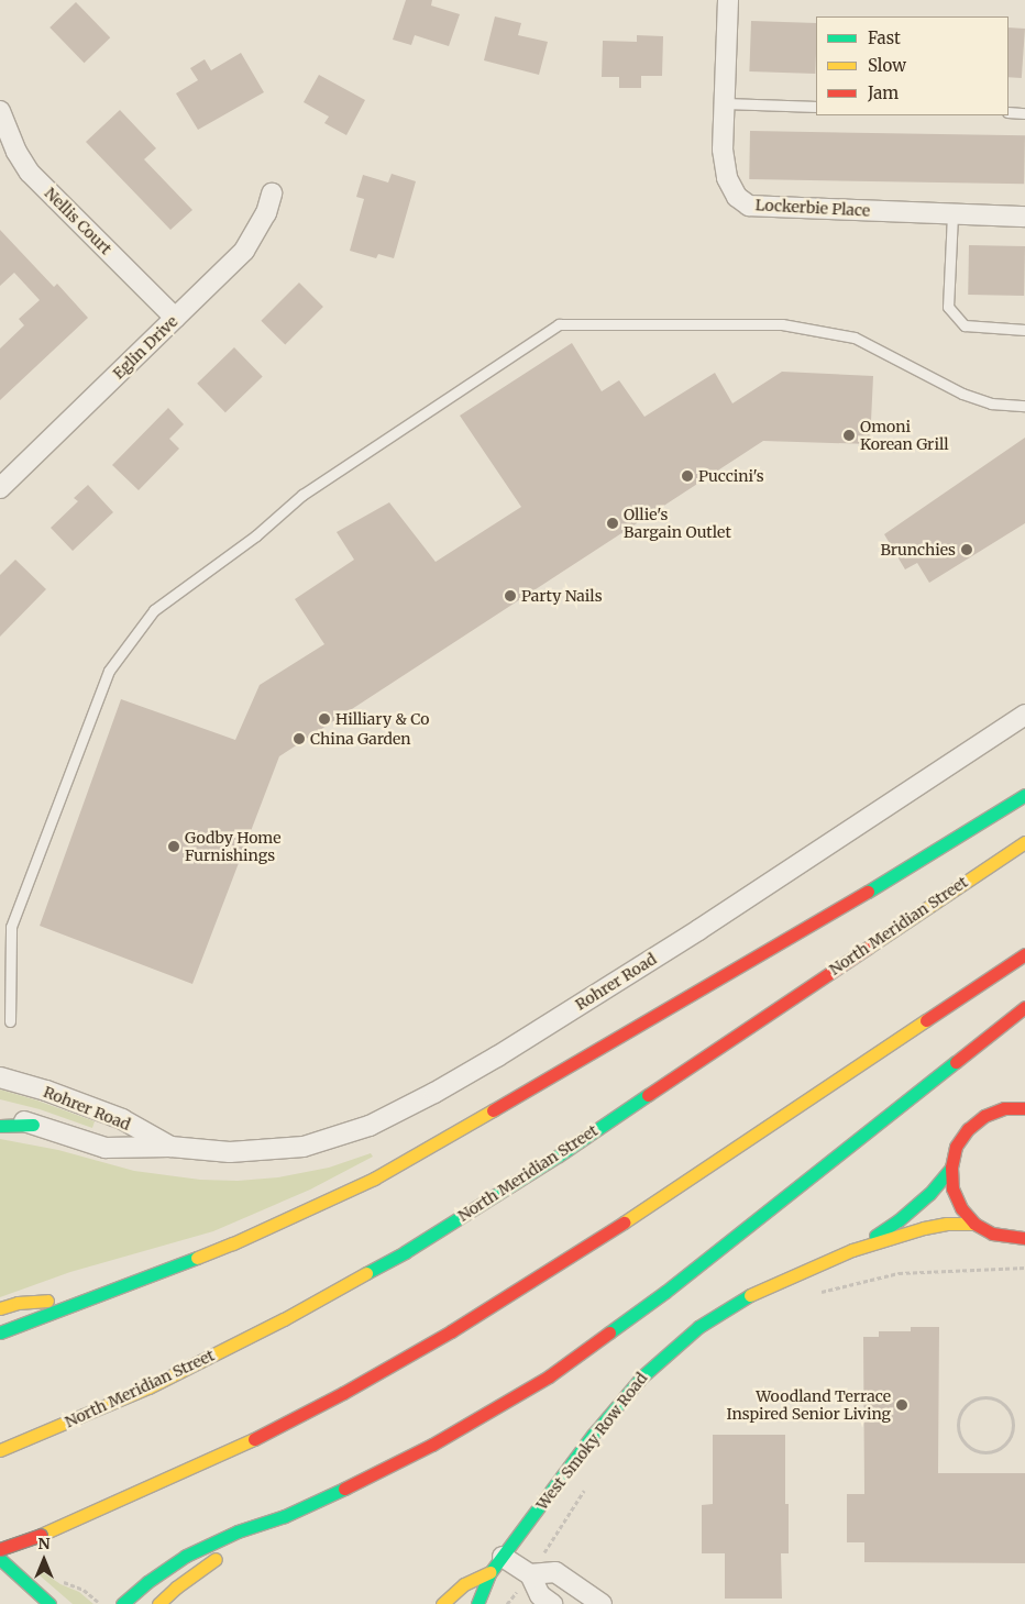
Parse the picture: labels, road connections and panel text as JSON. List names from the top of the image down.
{
  "streets": {
    "main road": ["North Meridian Street", "West Smoky Row Road"],
    "street": [
      "Lockerbie Place",
      "Nellis Court",
      "Eglin Drive",
      "Rohrer Road"
    ]
  },
  "crossings": [
    ["Nellis Court", "Eglin Drive"]
  ],
  "places": [
    "Omoni Korean Grill",
    "Puccini's",
    "Ollie's Bargain Outlet",
    "Brunchies",
    "Party Nails",
    "Hilliary & Co",
    "China Garden",
    "Godby Home Furnishings",
    "Woodland Terrace Inspired Senior Living"
  ],
  "legend": ["Fast", "Slow", "Jam"],
  "north": "top"
}
